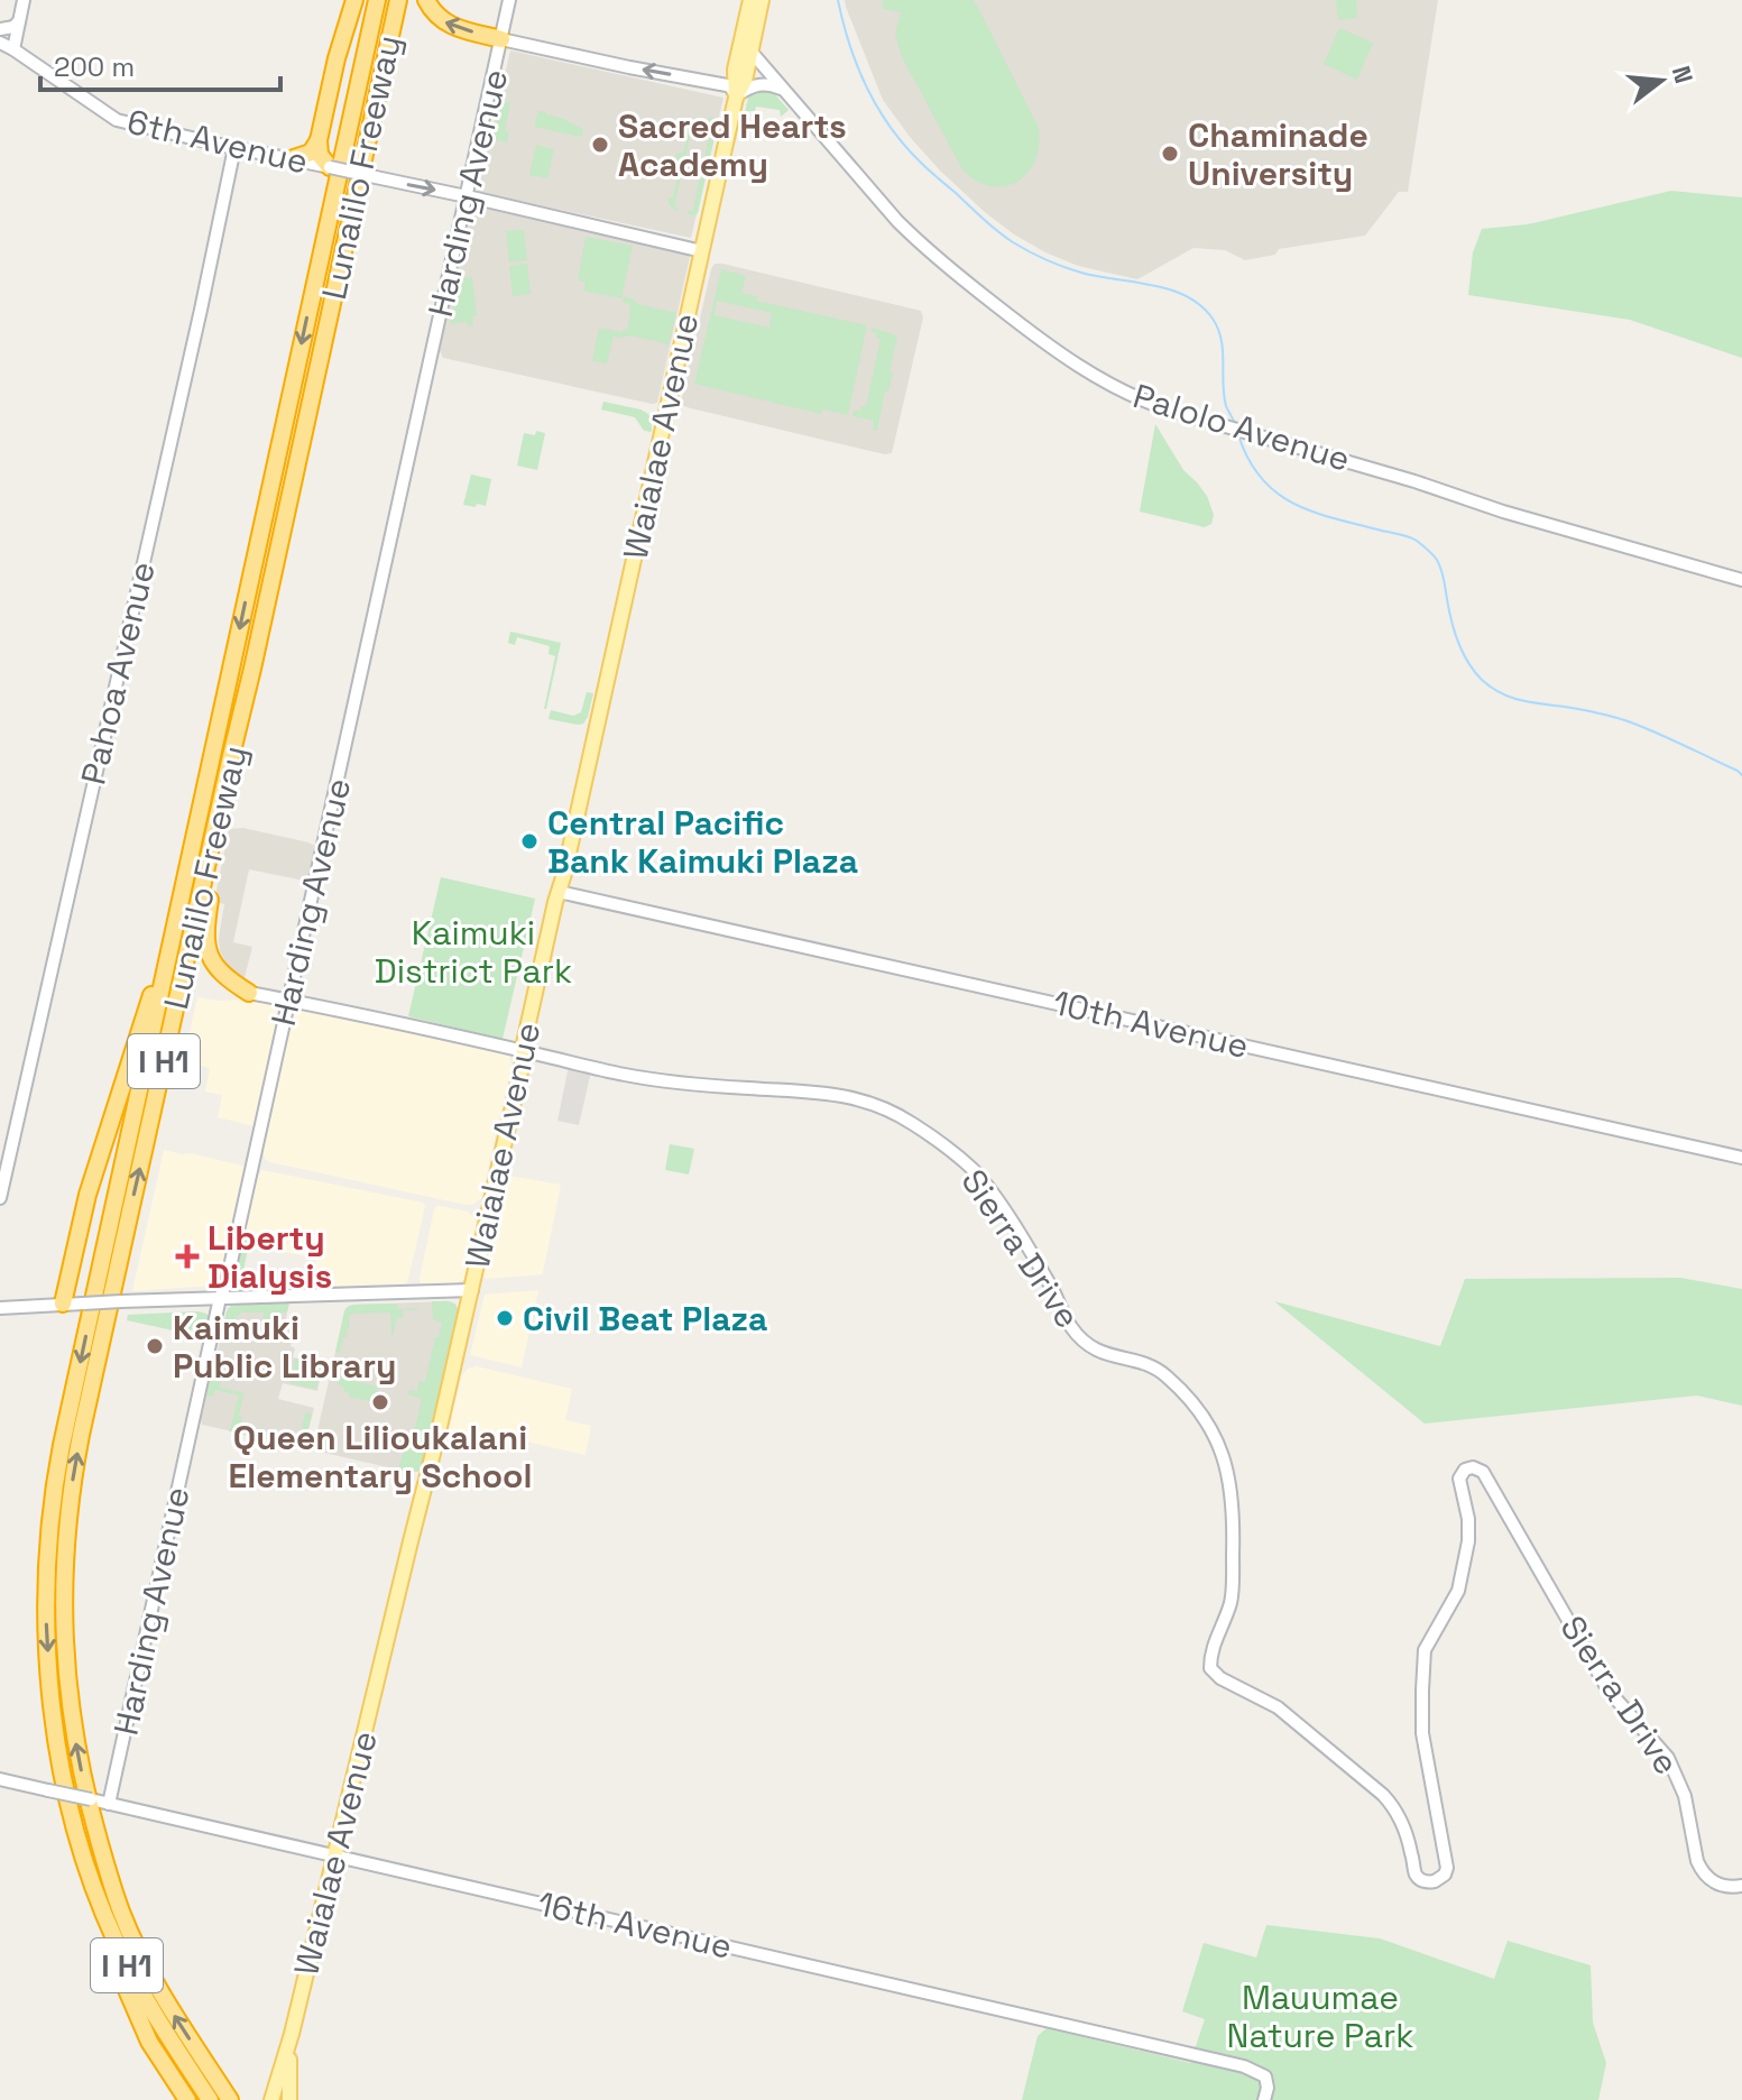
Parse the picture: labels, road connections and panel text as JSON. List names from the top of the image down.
{
  "streets": {
    "highway": ["Lunalilo Freeway", "I H1"],
    "main road": ["Waialae Avenue"],
    "street": [
      "6th Avenue",
      "Harding Avenue",
      "Palolo Avenue",
      "Pahoa Avenue",
      "10th Avenue",
      "Sierra Drive",
      "16th Avenue"
    ]
  },
  "crossings": [
    ["6th Avenue", "Harding Avenue"],
    ["6th Avenue", "Waialae Avenue"],
    ["6th Avenue", "Pahoa Avenue"],
    ["Harding Avenue", "16th Avenue"],
    ["Palolo Avenue", "Waialae Avenue"],
    ["Waialae Avenue", "10th Avenue"],
    ["Waialae Avenue", "Sierra Drive"],
    ["Waialae Avenue", "16th Avenue"]
  ],
  "parks": ["Kaimuki District Park", "Mauumae Nature Park"],
  "places": {
    "other": [
      "Sacred Hearts Academy",
      "Chaminade University",
      "Central Pacific Bank Kaimuki Plaza",
      "Civil Beat Plaza",
      "Kaimuki Public Library",
      "Queen Lilioukalani Elementary School"
    ],
    "health": ["Liberty Dialysis"]
  },
  "scale_bar": "200 m",
  "north": "right"
}
